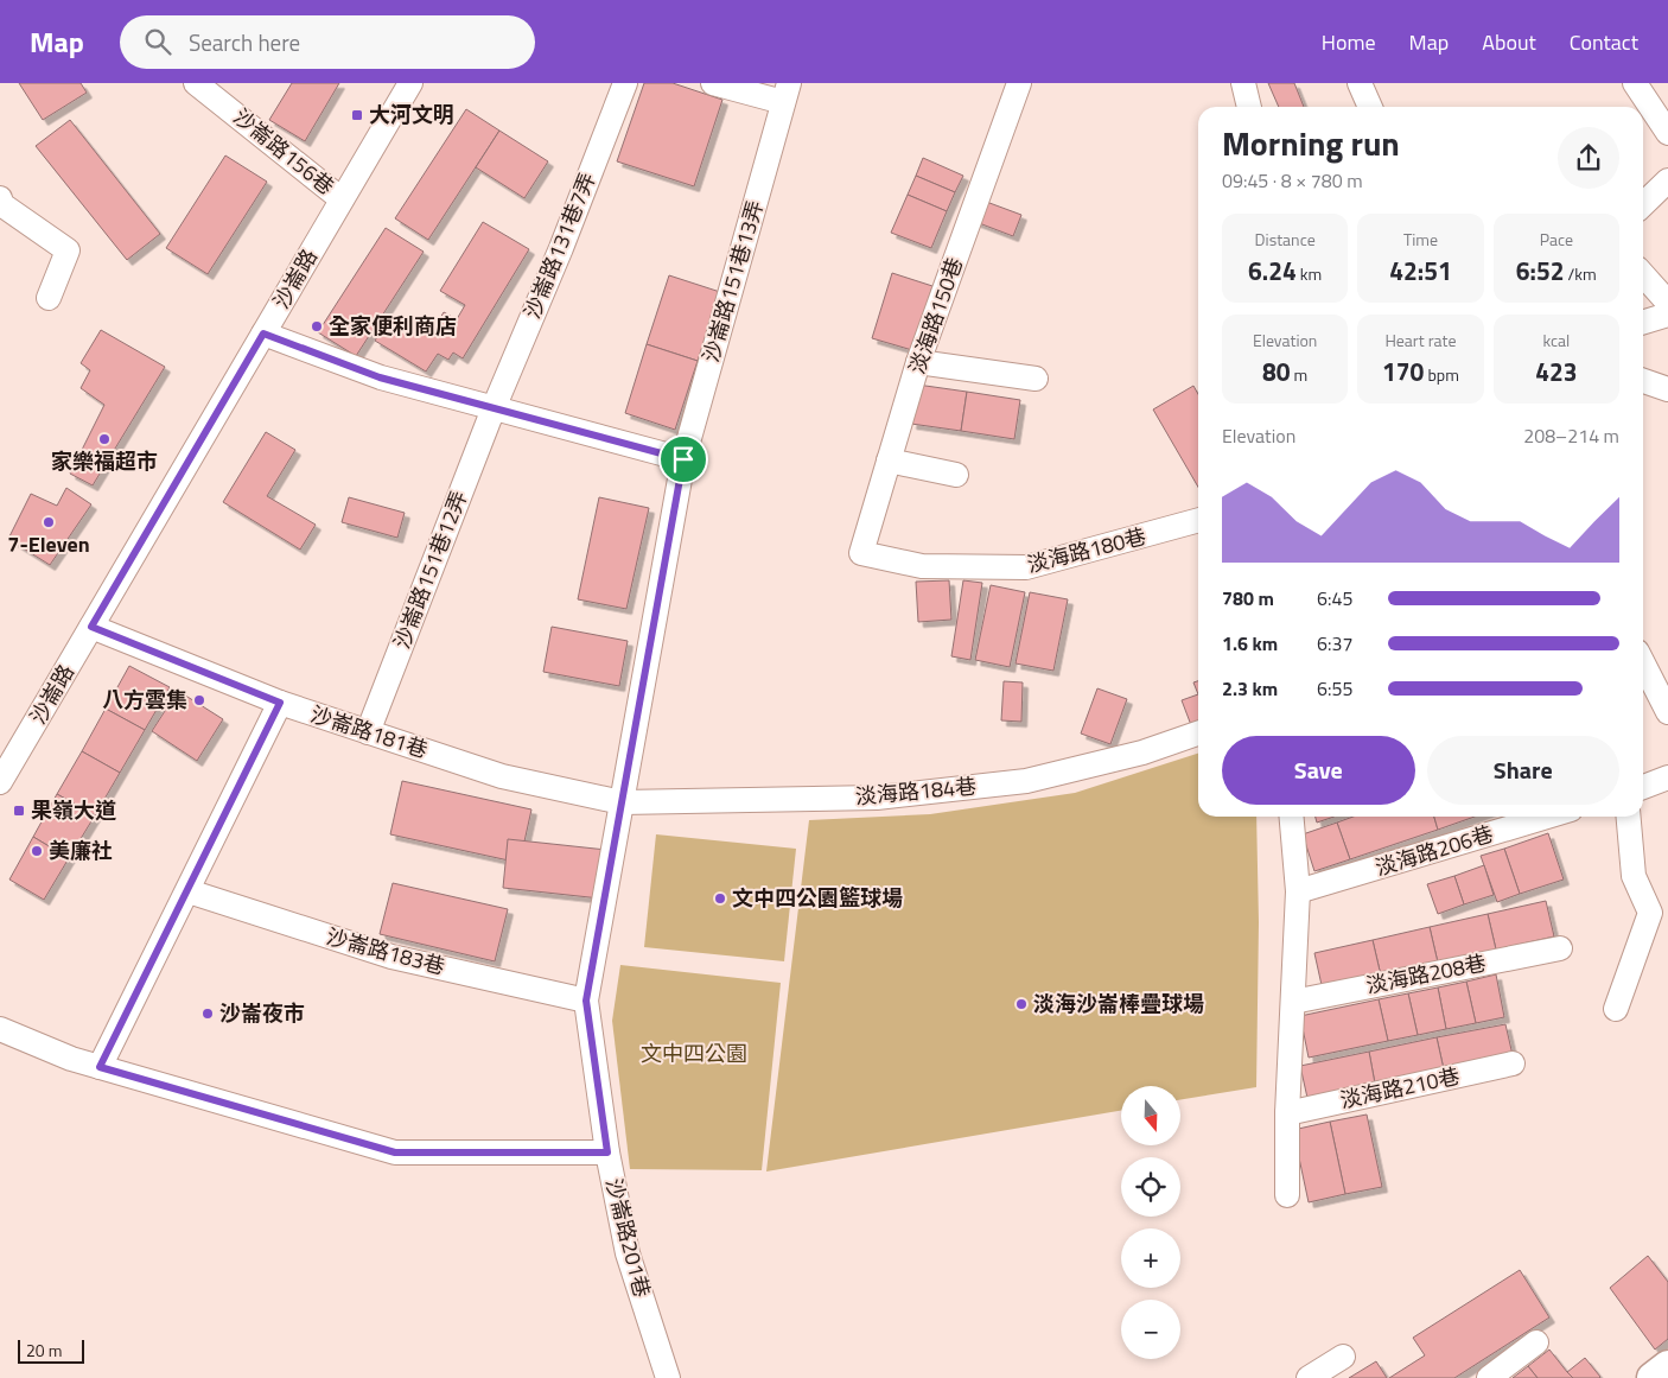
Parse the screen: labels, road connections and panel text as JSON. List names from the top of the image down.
{
  "streets": {
    "street": [
      "沙崙路156巷",
      "沙崙路131巷7弄",
      "沙崙路",
      "沙崙路151巷13弄",
      "淡海路150巷",
      "淡海路180巷",
      "沙崙路151巷12弄",
      "沙崙路181巷",
      "淡海路184巷",
      "淡海路206巷",
      "沙崙路183巷",
      "淡海路208巷",
      "淡海路210巷",
      "沙崙路201巷"
    ]
  },
  "crossings": [
    ["沙崙路156巷", "沙崙路"],
    ["沙崙路131巷7弄", "沙崙路151巷12弄"],
    ["沙崙路", "沙崙路181巷"],
    ["淡海路150巷", "淡海路180巷"],
    ["沙崙路151巷12弄", "沙崙路181巷"],
    ["沙崙路181巷", "淡海路184巷"]
  ],
  "parks": ["文中四公園"],
  "places": {
    "transit": ["大河文明", "果嶺大道"],
    "other": [
      "全家便利商店",
      "家樂福超市",
      "7-Eleven",
      "八方雲集",
      "美廉社",
      "文中四公園籃球場",
      "淡海沙崙棒疊球場",
      "沙崙夜市"
    ]
  },
  "scale_bar": "20 m",
  "north": "bottom",
  "page": {
    "header": "Map",
    "search": "Search here",
    "nav": [
      "Home",
      "Map",
      "About",
      "Contact"
    ],
    "heading": ["Morning run", "09:45 · 8 × 780 m"],
    "stats": [
      ["Distance", "6.24 km"],
      ["Time", "42:51"],
      ["Pace", "6:52 /km"],
      ["Elevation", "80 m"],
      ["Heart rate", "170 bpm"],
      ["kcal", "423"]
    ],
    "chart": ["Elevation", "208–214 m"],
    "list": [
      {
        "name": "780 m",
        "note": "6:45"
      },
      {
        "name": "1.6 km",
        "note": "6:37"
      },
      {
        "name": "2.3 km",
        "note": "6:55"
      }
    ],
    "buttons": ["Save", "Share"],
    "map_buttons": ["+", "−"],
    "scale": "20 m"
  }
}
